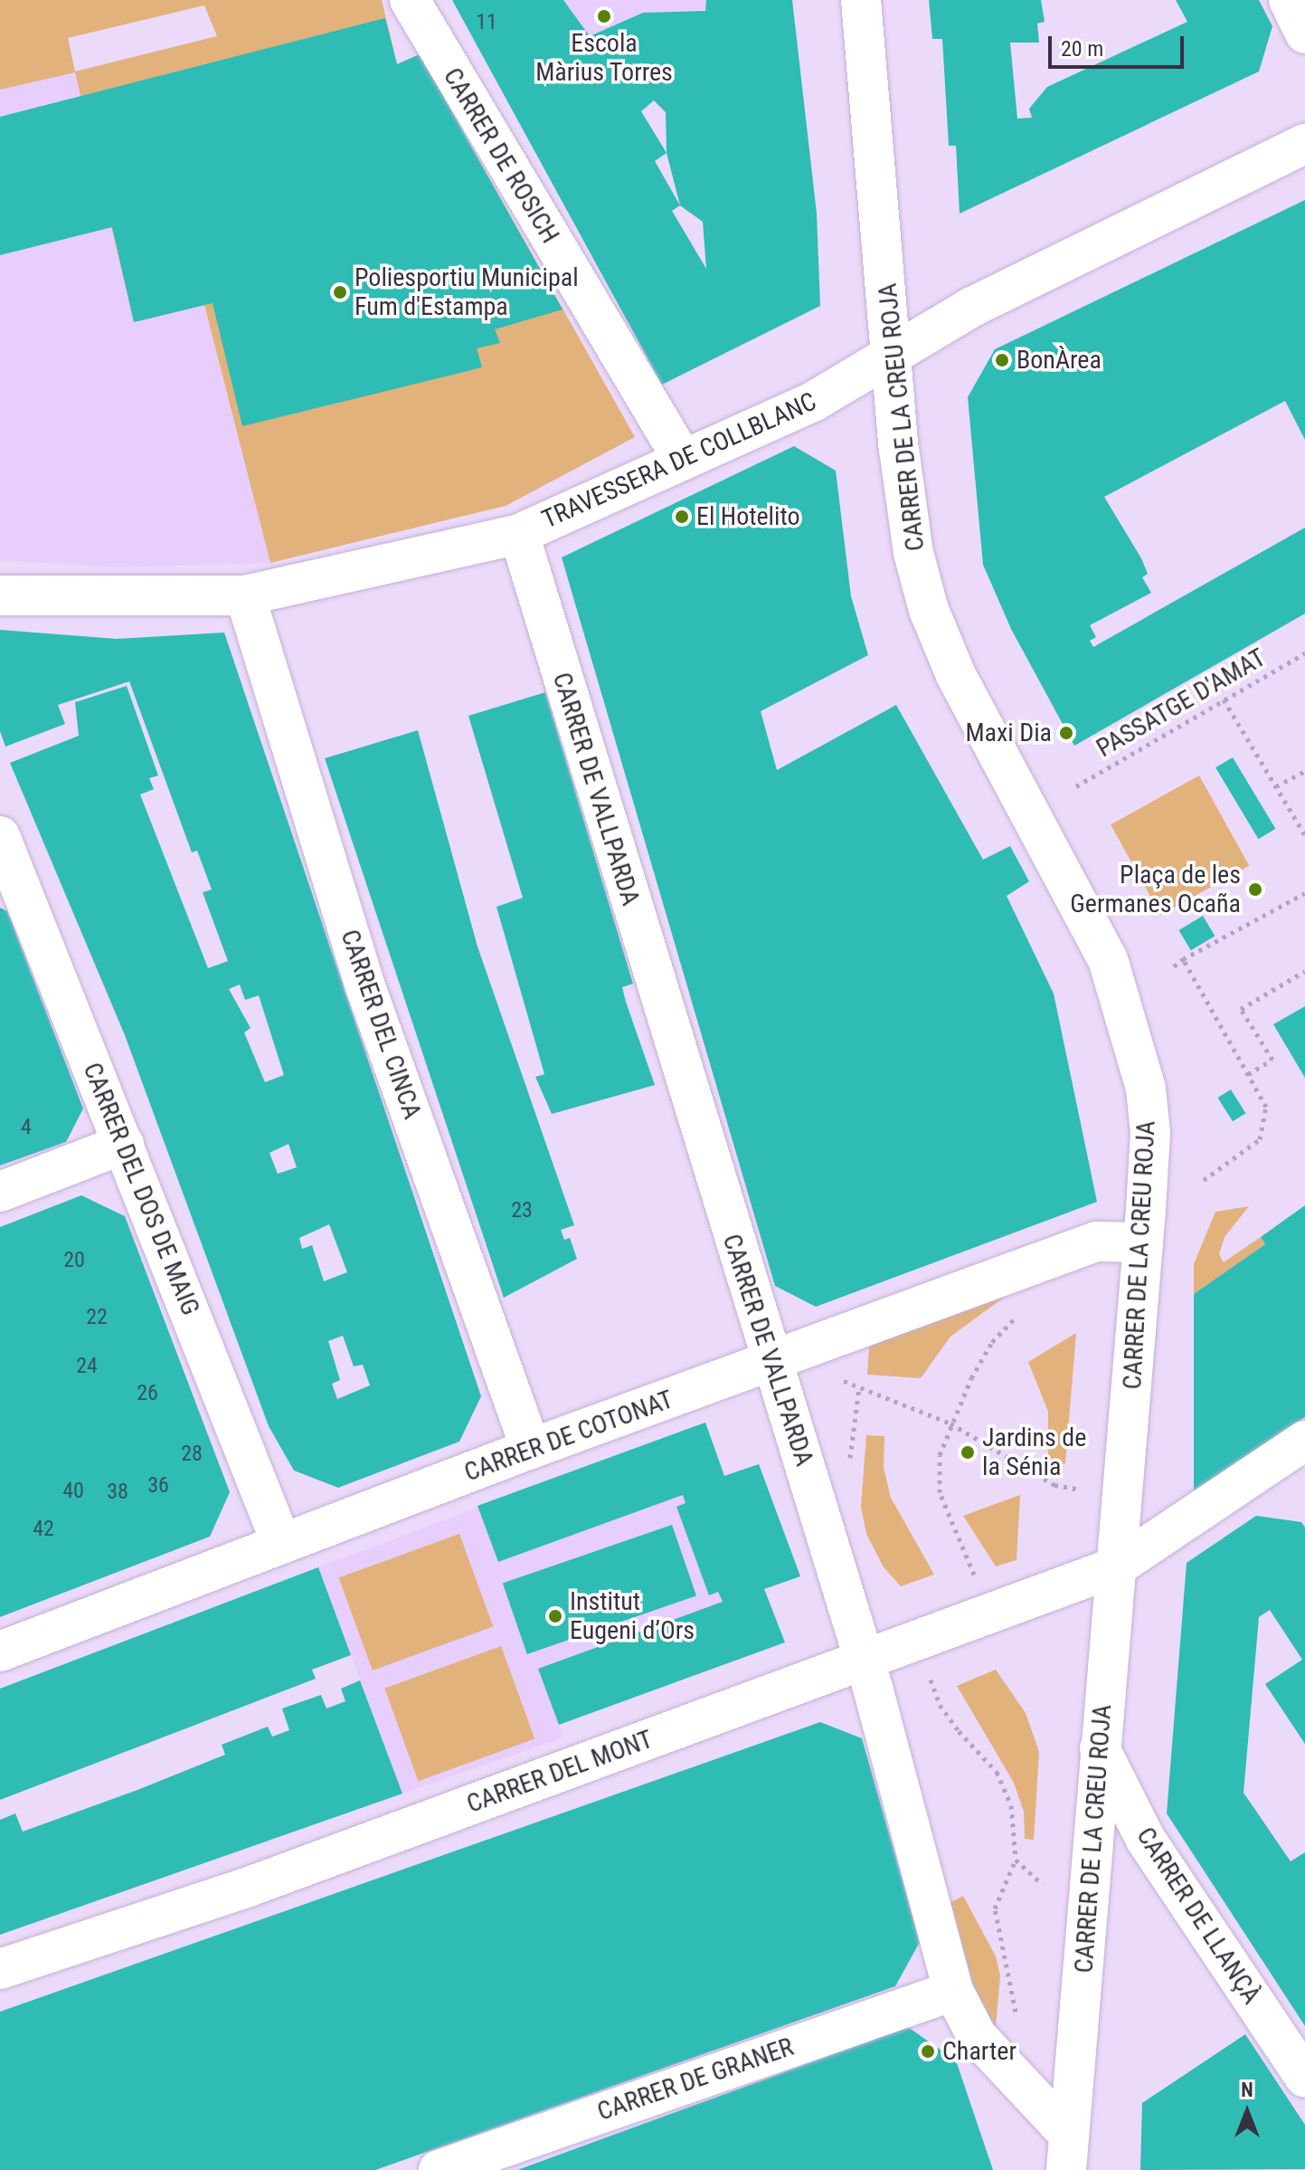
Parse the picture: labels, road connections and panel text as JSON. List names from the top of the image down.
{
  "streets": {
    "street": [
      "CARRER DE ROSICH",
      "CARRER DE LA CREU ROJA",
      "TRAVESSERA DE COLLBLANC",
      "CARRER DE VALLPARDA",
      "CARRER DEL CINCA",
      "CARRER DEL DOS DE MAIG",
      "CARRER DE COTONAT",
      "CARRER DEL MONT",
      "CARRER DE LLANÇÀ",
      "CARRER DE GRANER"
    ],
    "path": ["PASSATGE D'AMAT"]
  },
  "crossings": [
    ["CARRER DE ROSICH", "TRAVESSERA DE COLLBLANC"],
    ["CARRER DE LA CREU ROJA", "TRAVESSERA DE COLLBLANC"],
    ["CARRER DE LA CREU ROJA", "CARRER DE VALLPARDA"],
    ["CARRER DE LA CREU ROJA", "CARRER DE COTONAT"],
    ["CARRER DE LA CREU ROJA", "CARRER DEL MONT"],
    ["CARRER DE LA CREU ROJA", "CARRER DE LLANÇÀ"],
    ["TRAVESSERA DE COLLBLANC", "CARRER DE VALLPARDA"],
    ["TRAVESSERA DE COLLBLANC", "CARRER DEL CINCA"],
    ["CARRER DE VALLPARDA", "CARRER DE COTONAT"],
    ["CARRER DE VALLPARDA", "CARRER DEL MONT"],
    ["CARRER DE VALLPARDA", "CARRER DE GRANER"],
    ["CARRER DEL CINCA", "CARRER DE COTONAT"],
    ["CARRER DEL DOS DE MAIG", "CARRER DE COTONAT"]
  ],
  "places": [
    "Escola Màrius Torres",
    "Poliesportiu Municipal Fum d'Estampa",
    "BonÀrea",
    "El Hotelito",
    "Maxi Dia",
    "Plaça de les Germanes Ocaña",
    "Jardins de la Sénia",
    "Institut Eugeni d’Ors",
    "Charter"
  ],
  "house_numbers": [
    "11",
    "4",
    "23",
    "20",
    "22",
    "24",
    "26",
    "28",
    "36",
    "40",
    "38",
    "42"
  ],
  "scale_bar": "20 m",
  "north": "top"
}
